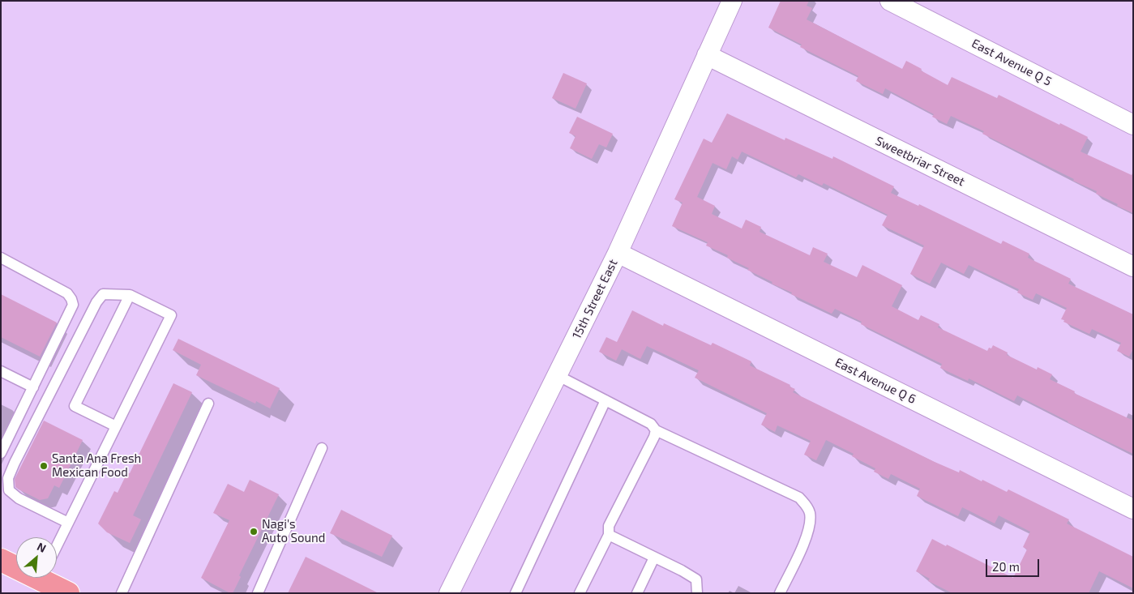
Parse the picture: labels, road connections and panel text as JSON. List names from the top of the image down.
{
  "streets": {
    "street": [
      "East Avenue Q 5",
      "Sweetbriar Street",
      "15th Street East",
      "East Avenue Q 6"
    ]
  },
  "crossings": [
    ["Sweetbriar Street", "15th Street East"],
    ["15th Street East", "East Avenue Q 6"]
  ],
  "places": ["Santa Ana Fresh Mexican Food", "Nagi's Auto Sound"],
  "scale_bar": "20 m",
  "north": "top right"
}
